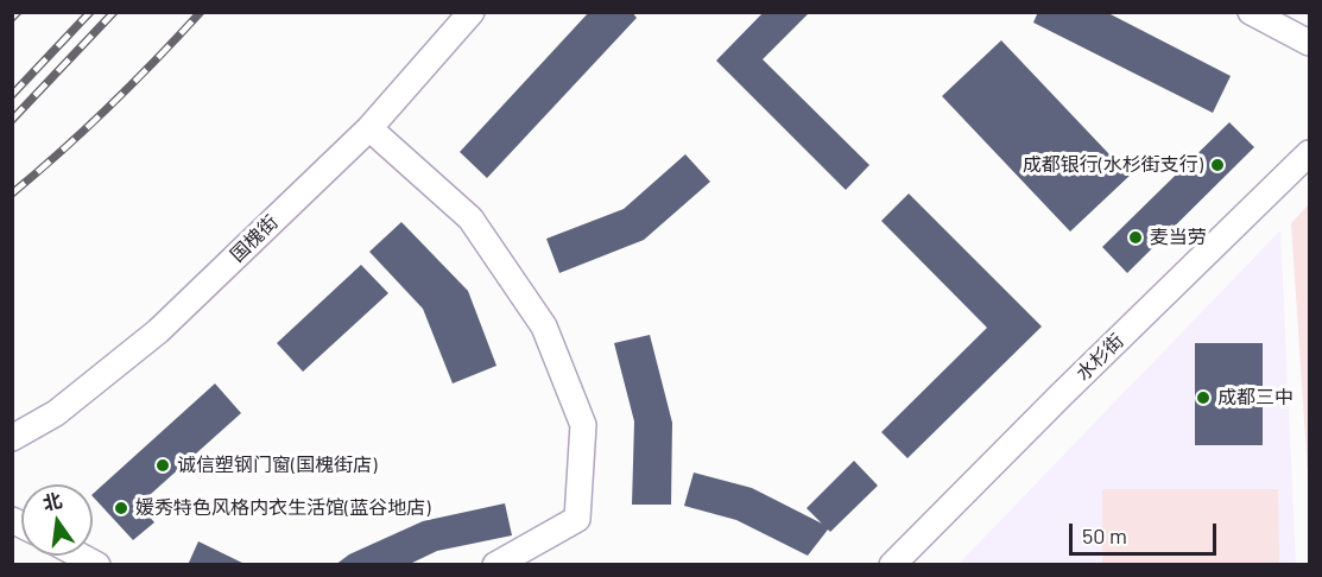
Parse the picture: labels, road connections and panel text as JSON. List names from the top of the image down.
{
  "streets": {
    "street": ["国槐街", "水杉街"]
  },
  "places": [
    "成都银行(水杉街支行)",
    "麦当劳",
    "成都三中",
    "诚信塑钢门窗(国槐街店)",
    "媛秀特色风格内衣生活馆(蓝谷地店)"
  ],
  "scale_bar": "50 m",
  "north": "top"
}
